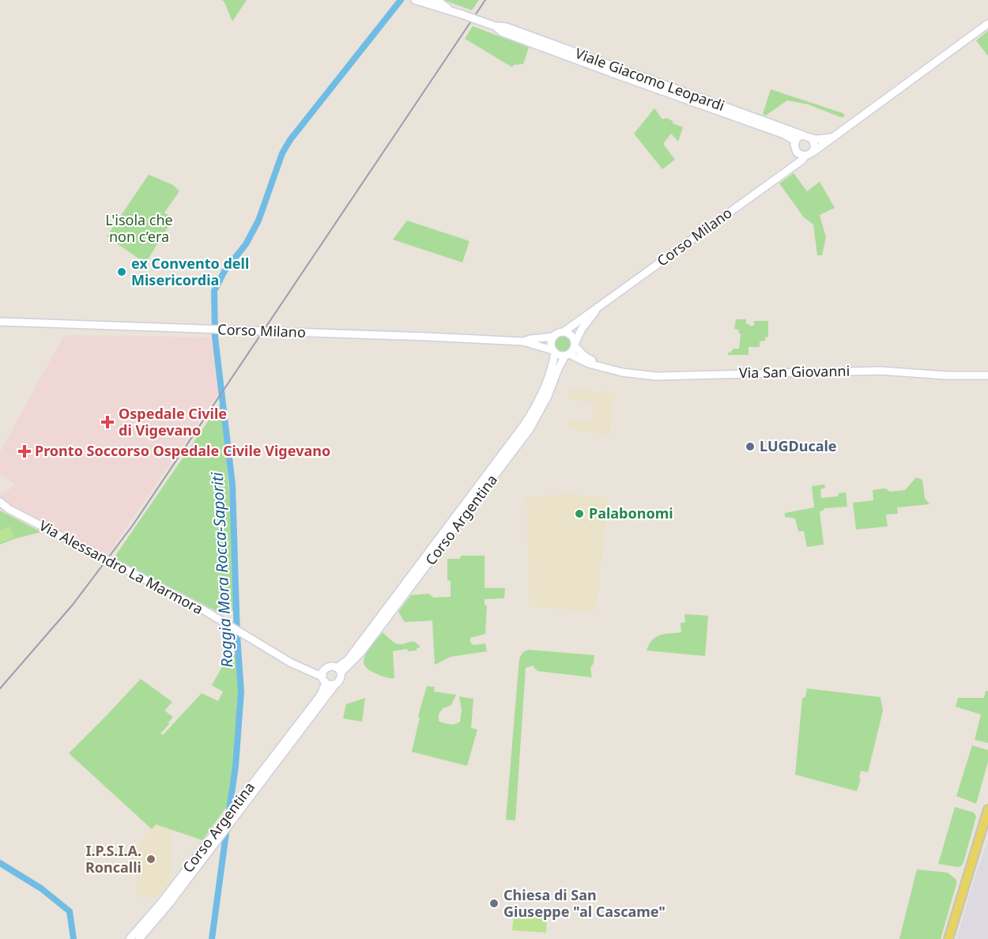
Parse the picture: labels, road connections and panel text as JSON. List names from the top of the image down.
{
  "streets": {
    "main road": [
      "Viale Giacomo Leopardi",
      "Corso Milano",
      "Via San Giovanni",
      "Corso Argentina",
      "Via Alessandro La Marmora"
    ]
  },
  "crossings": [
    ["Viale Giacomo Leopardi", "Corso Milano"],
    ["Corso Milano", "Via San Giovanni"],
    ["Corso Milano", "Corso Argentina"],
    ["Via San Giovanni", "Corso Argentina"]
  ],
  "water": ["Roggia Mora Rocca-Saporiti"],
  "parks": ["L'isola che non c’era"],
  "places": {
    "other": [
      "ex Convento dell Misericordia",
      "LUGDucale",
      "Palabonomi",
      "I.P.S.I.A. Roncalli",
      "Chiesa di San Giuseppe \"al Cascame\""
    ],
    "health": ["Ospedale Civile di Vigevano", "Pronto Soccorso Ospedale Civile Vigevano"]
  }
}
